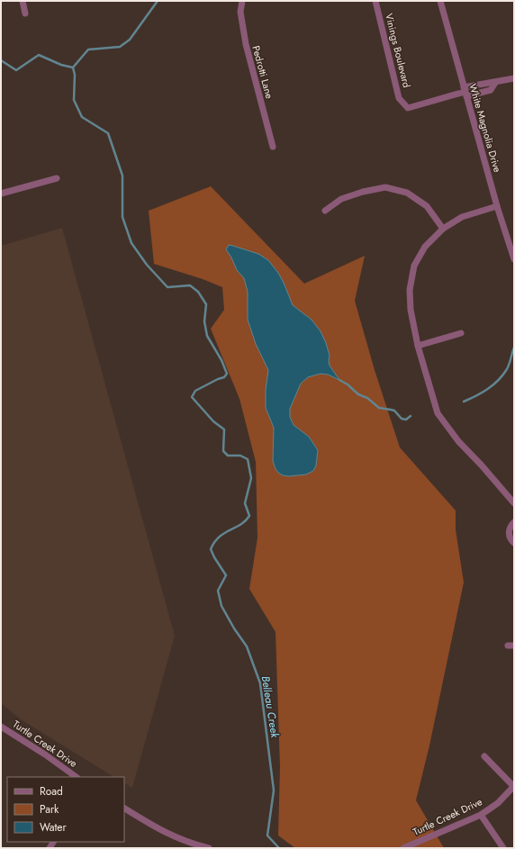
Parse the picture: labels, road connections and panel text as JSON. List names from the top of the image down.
{
  "streets": {
    "street": [
      "Vinings Boulevard",
      "Pedrotti Lane",
      "White Magnolia Drive",
      "Turtle Creek Drive"
    ]
  },
  "crossings": [
    ["Vinings Boulevard", "White Magnolia Drive"]
  ],
  "water": ["Belleau Creek"],
  "legend": ["Road", "Park", "Water"]
}
